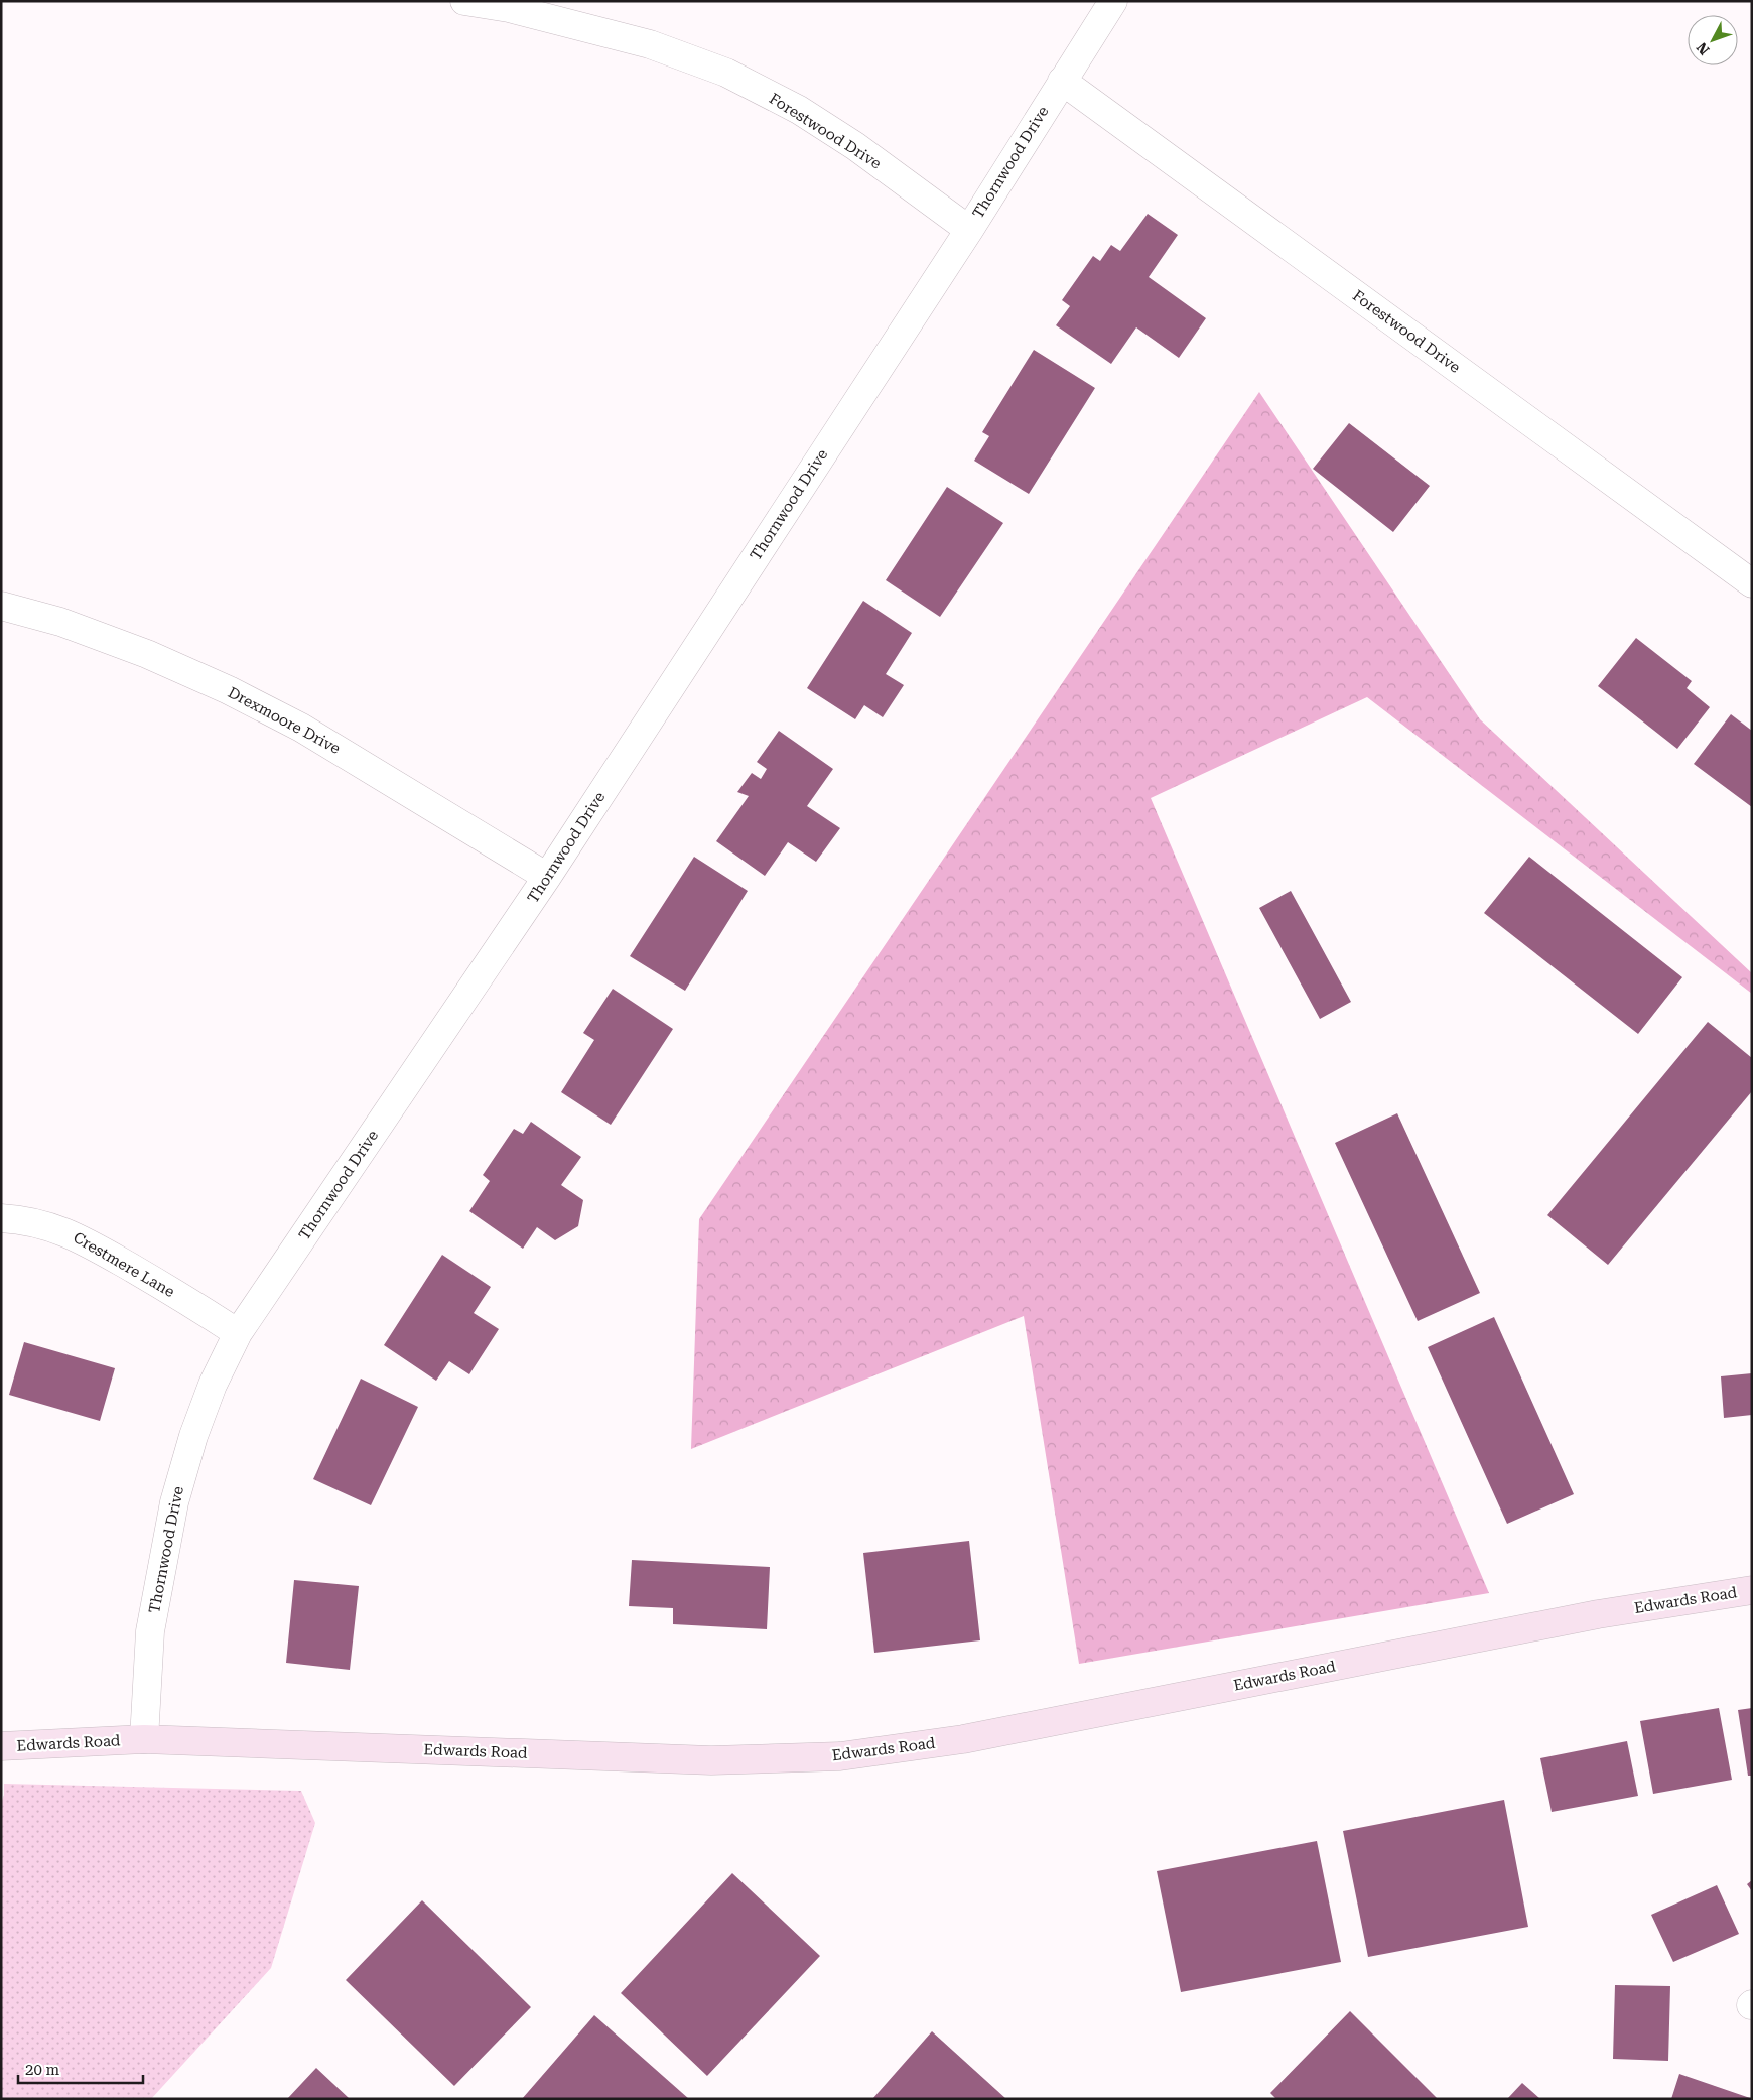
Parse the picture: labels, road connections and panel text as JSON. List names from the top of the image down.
{
  "streets": {
    "main road": ["Edwards Road"],
    "street": [
      "Forestwood Drive",
      "Thornwood Drive",
      "Drexmoore Drive",
      "Crestmere Lane"
    ]
  },
  "crossings": [
    ["Forestwood Drive", "Thornwood Drive"],
    ["Thornwood Drive", "Drexmoore Drive"],
    ["Thornwood Drive", "Crestmere Lane"],
    ["Thornwood Drive", "Edwards Road"]
  ],
  "scale_bar": "20 m",
  "north": "bottom left"
}
